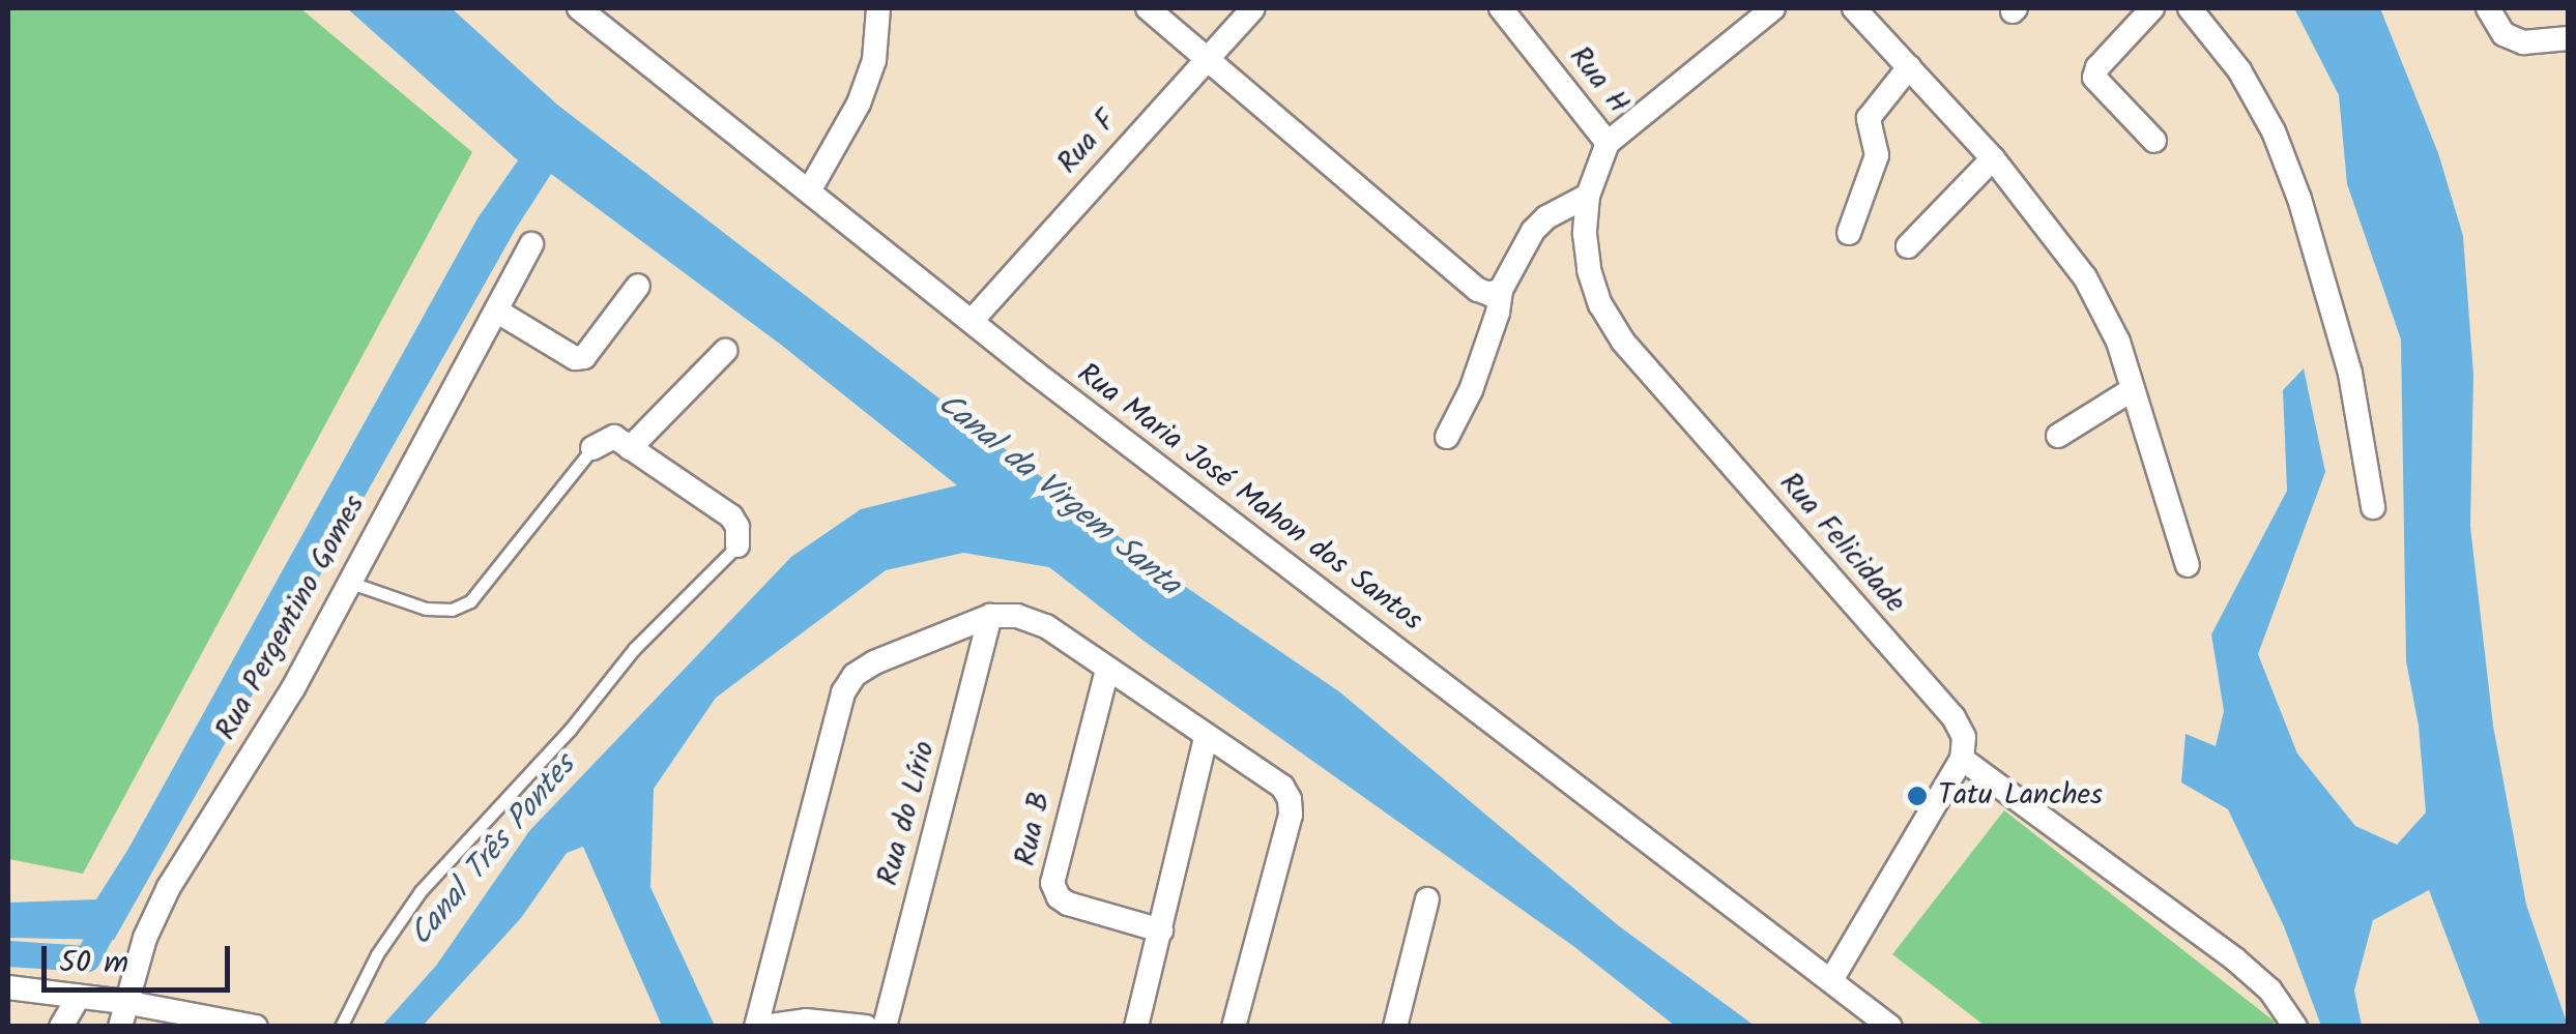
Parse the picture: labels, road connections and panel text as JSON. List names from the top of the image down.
{
  "streets": {
    "street": [
      "Rua H",
      "Rua F",
      "Rua Maria José Mahon dos Santos",
      "Rua Felicidade",
      "Rua Pergentino Gomes",
      "Rua do Lírio",
      "Rua B"
    ]
  },
  "crossings": [
    ["Rua H", "Rua Felicidade"],
    ["Rua F", "Rua Maria José Mahon dos Santos"]
  ],
  "water": ["Canal da Virgem Santa", "Canal Três Pontes"],
  "places": ["Tatu Lanches"],
  "scale_bar": "50 m"
}
